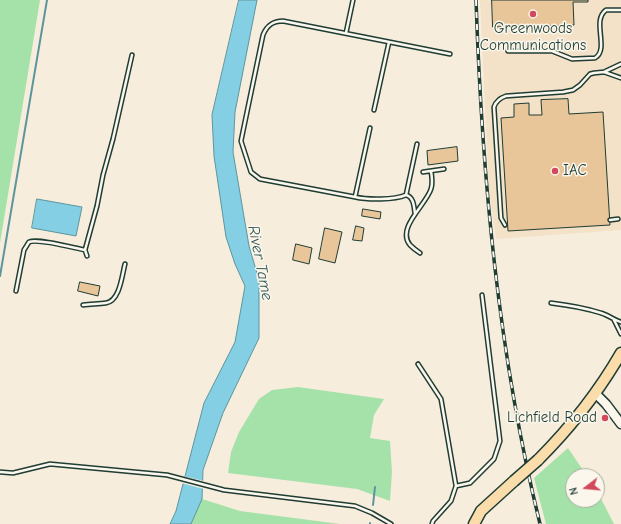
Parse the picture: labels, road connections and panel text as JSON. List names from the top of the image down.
{
  "water": ["River Tame"],
  "places": ["Greenwoods Communications", "IAC", "Lichfield Road"],
  "north": "left"
}
